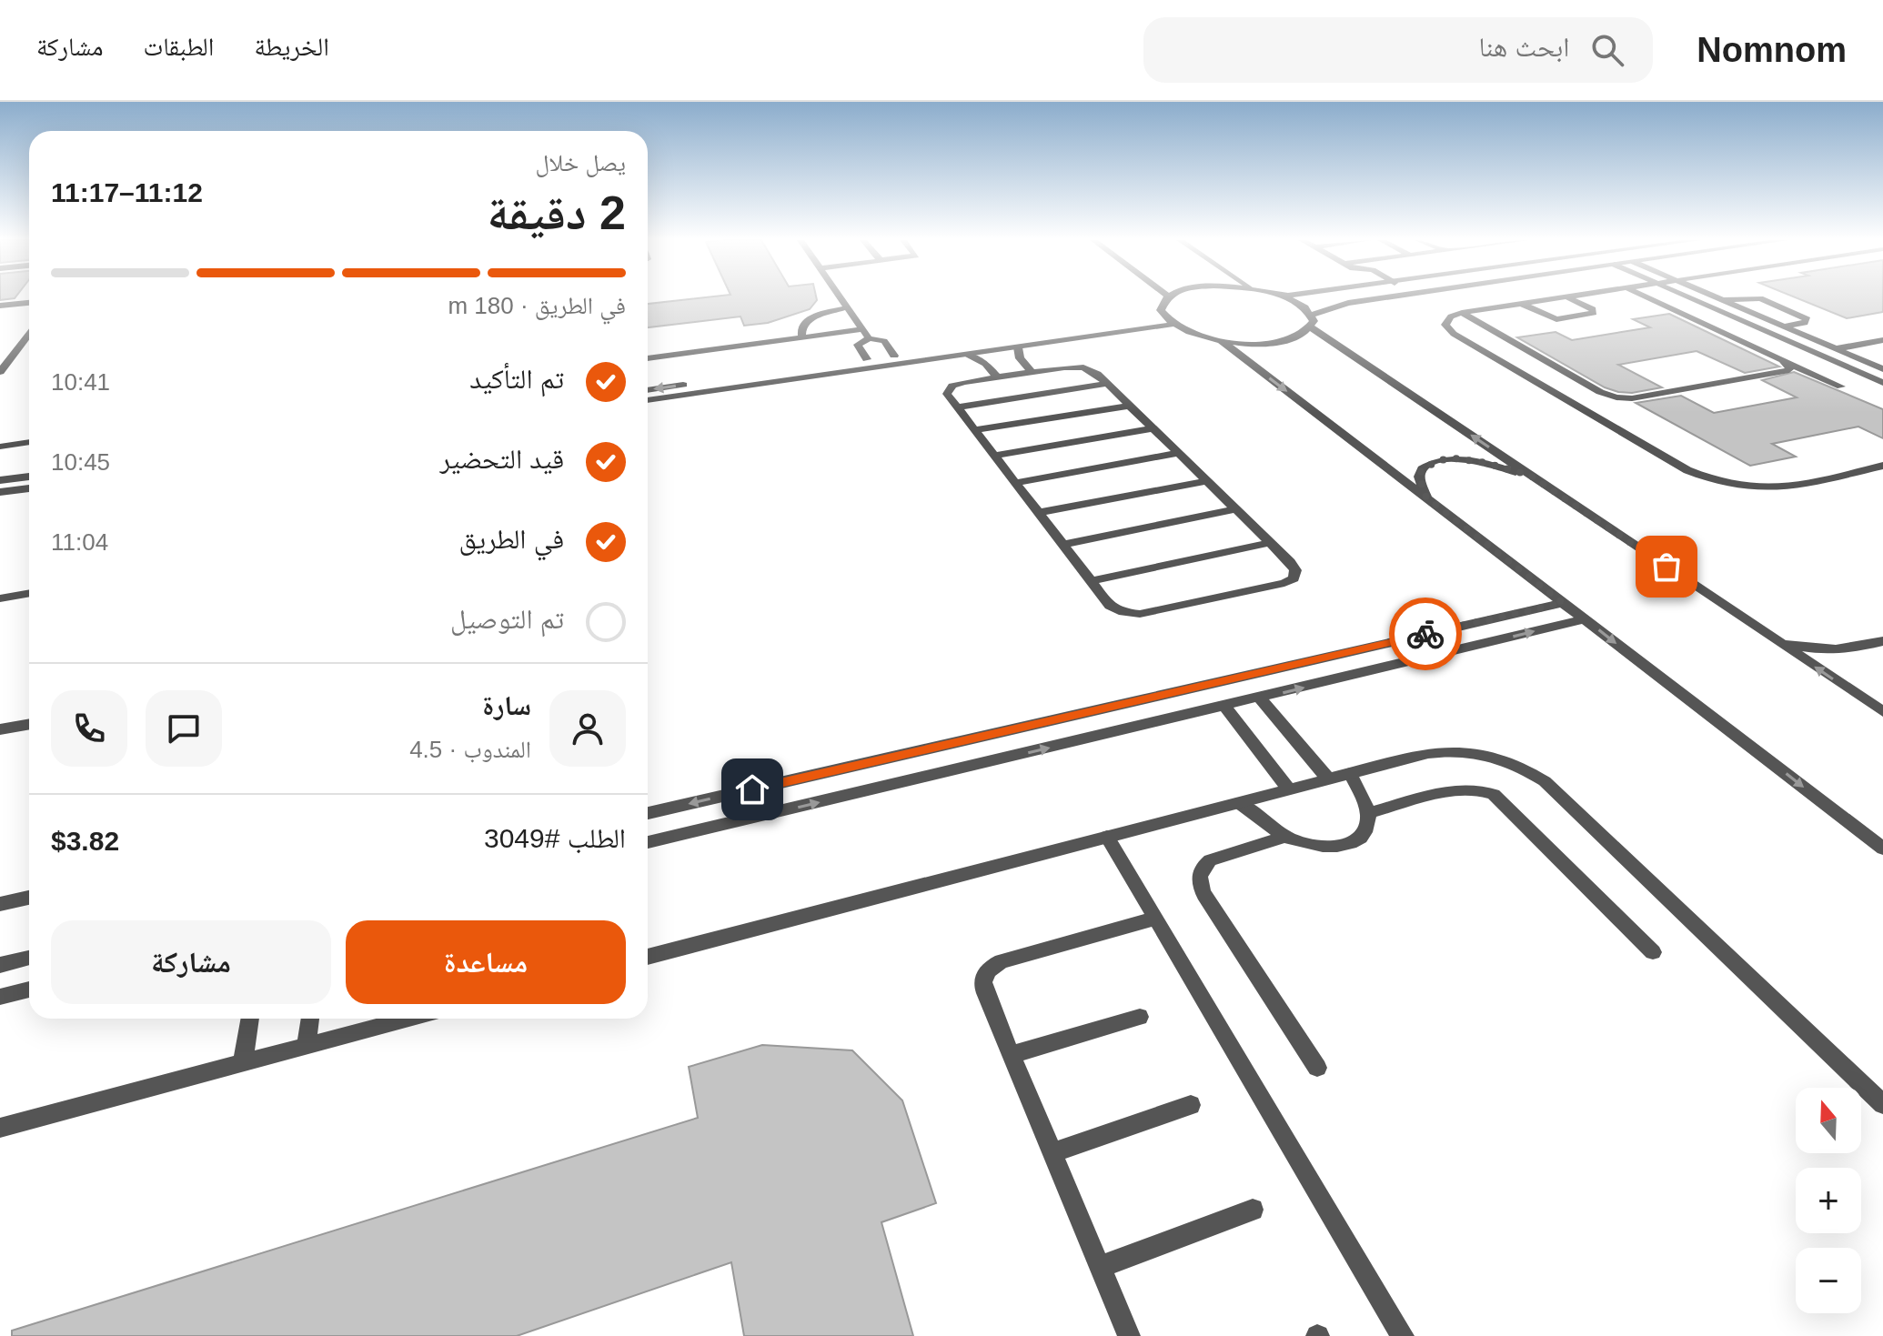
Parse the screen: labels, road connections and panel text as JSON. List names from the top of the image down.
{
  "north": "top",
  "page": {
    "header": "Nomnom",
    "search": "ابحث هنا",
    "nav": ["الخريطة", "الطبقات", "مشاركة"],
    "heading": ["2 دقيقة", "يصل خلال", "11:12–11:17"],
    "panel": [
      "سارة",
      "المندوب · 4.5",
      "الطلب #3049",
      "$3.82"
    ],
    "bar": "في الطريق · 180 m",
    "list": [
      ["تم التأكيد", "10:41"],
      ["قيد التحضير", "10:45"],
      ["في الطريق", "11:04"],
      "تم التوصيل"
    ],
    "buttons": ["مساعدة", "مشاركة"],
    "map_buttons": ["+", "−"]
  }
}
